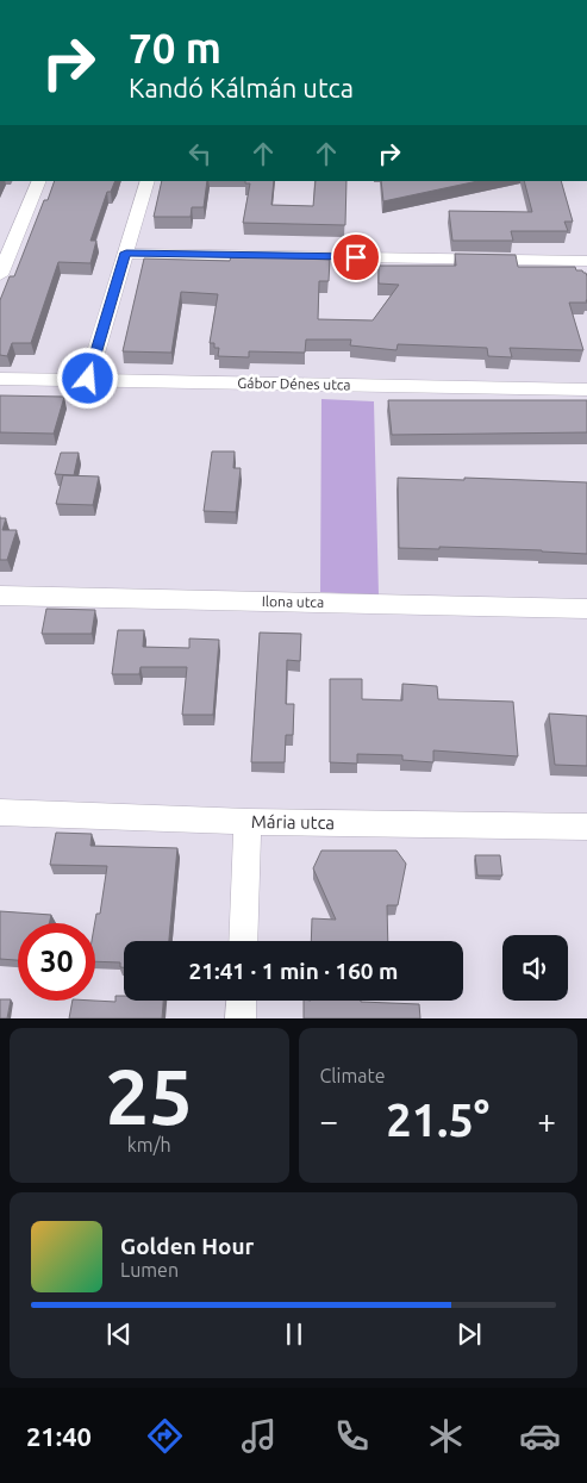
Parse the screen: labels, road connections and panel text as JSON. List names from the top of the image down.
{
  "streets": {
    "street": ["Gábor Dénes utca", "Ilona utca", "Mária utca"]
  },
  "page": {
    "turn": ["70 m", "Kandó Kálmán utca"],
    "limit": "30",
    "trip": "21:41 · 1 min · 160 m",
    "tile": [
      ["25", "km/h"],
      "Climate"
    ],
    "heat": ["−", "21.5°", "+"],
    "song": ["Golden Hour", "Lumen"],
    "tabs": "21:40"
  }
}
